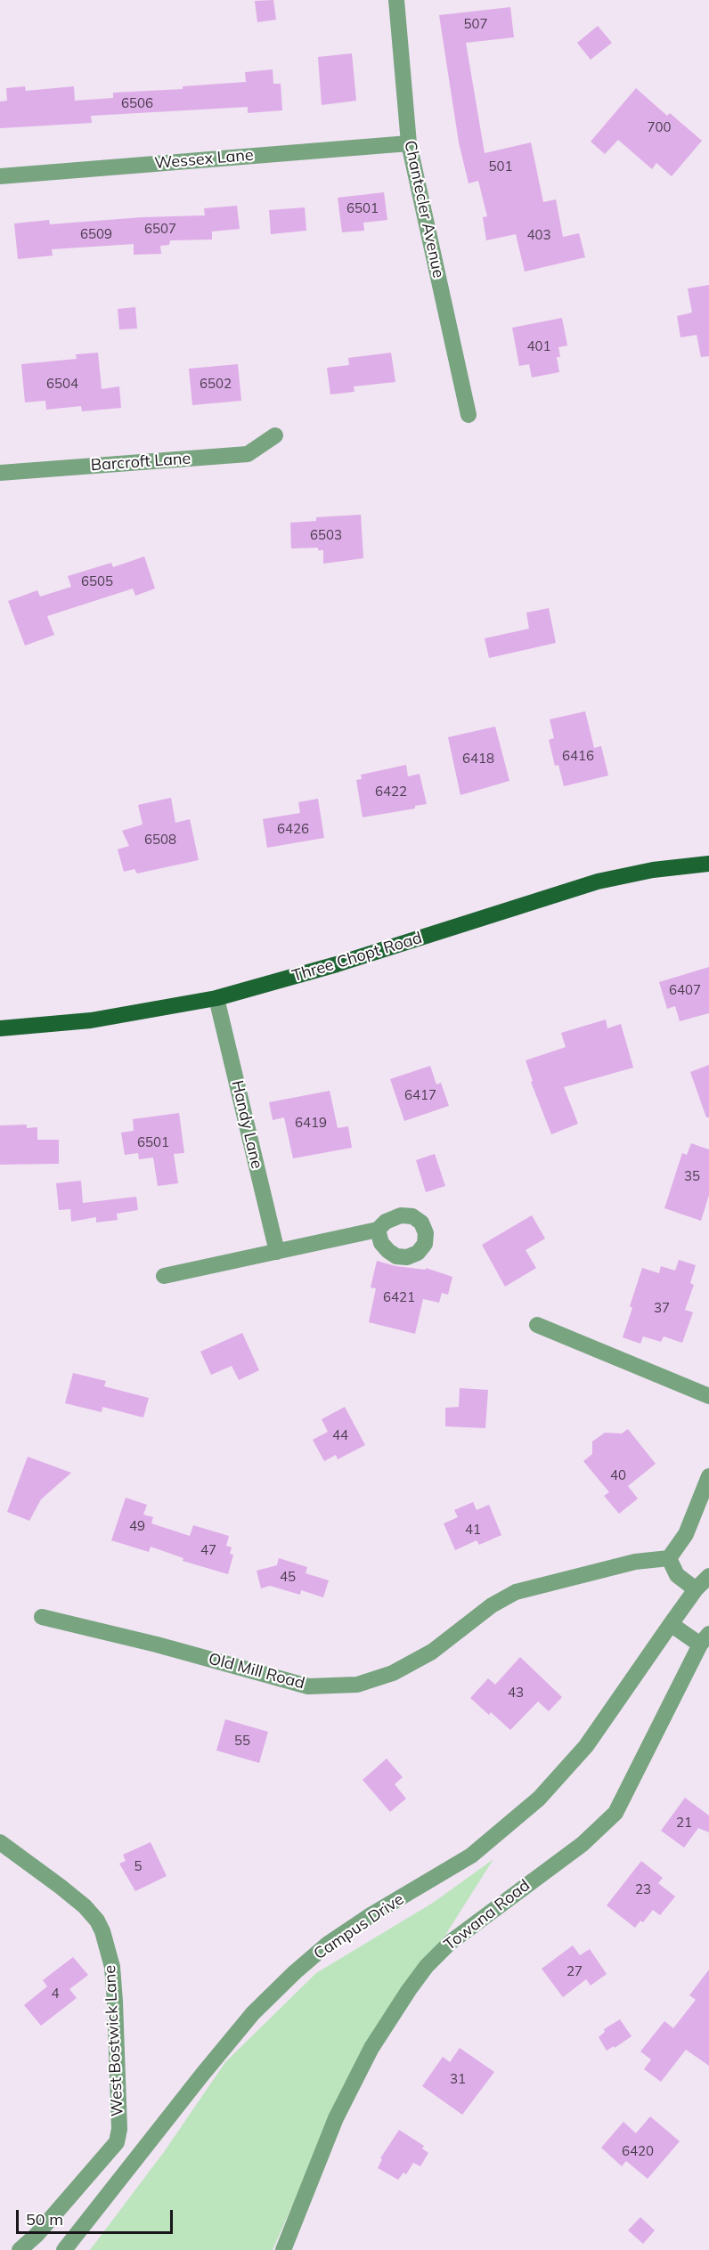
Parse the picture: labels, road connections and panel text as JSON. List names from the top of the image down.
{
  "streets": {
    "main road": ["Three Chopt Road"],
    "street": [
      "Wessex Lane",
      "Chantecler Avenue",
      "Barcroft Lane",
      "Handy Lane",
      "Old Mill Road",
      "Towana Road",
      "Campus Drive",
      "West Bostwick Lane"
    ]
  },
  "crossings": [
    ["Wessex Lane", "Chantecler Avenue"],
    ["Three Chopt Road", "Handy Lane"],
    ["Campus Drive", "West Bostwick Lane"]
  ],
  "house_numbers": [
    "507",
    "6506",
    "700",
    "501",
    "6501",
    "6507",
    "6509",
    "403",
    "401",
    "6504",
    "6502",
    "6503",
    "6505",
    "6416",
    "6418",
    "6422",
    "6426",
    "6508",
    "6407",
    "6417",
    "6419",
    "6501",
    "35",
    "6421",
    "37",
    "44",
    "40",
    "49",
    "41",
    "47",
    "45",
    "43",
    "55",
    "21",
    "5",
    "23",
    "27",
    "4",
    "31",
    "6420"
  ],
  "scale_bar": "50 m"
}
